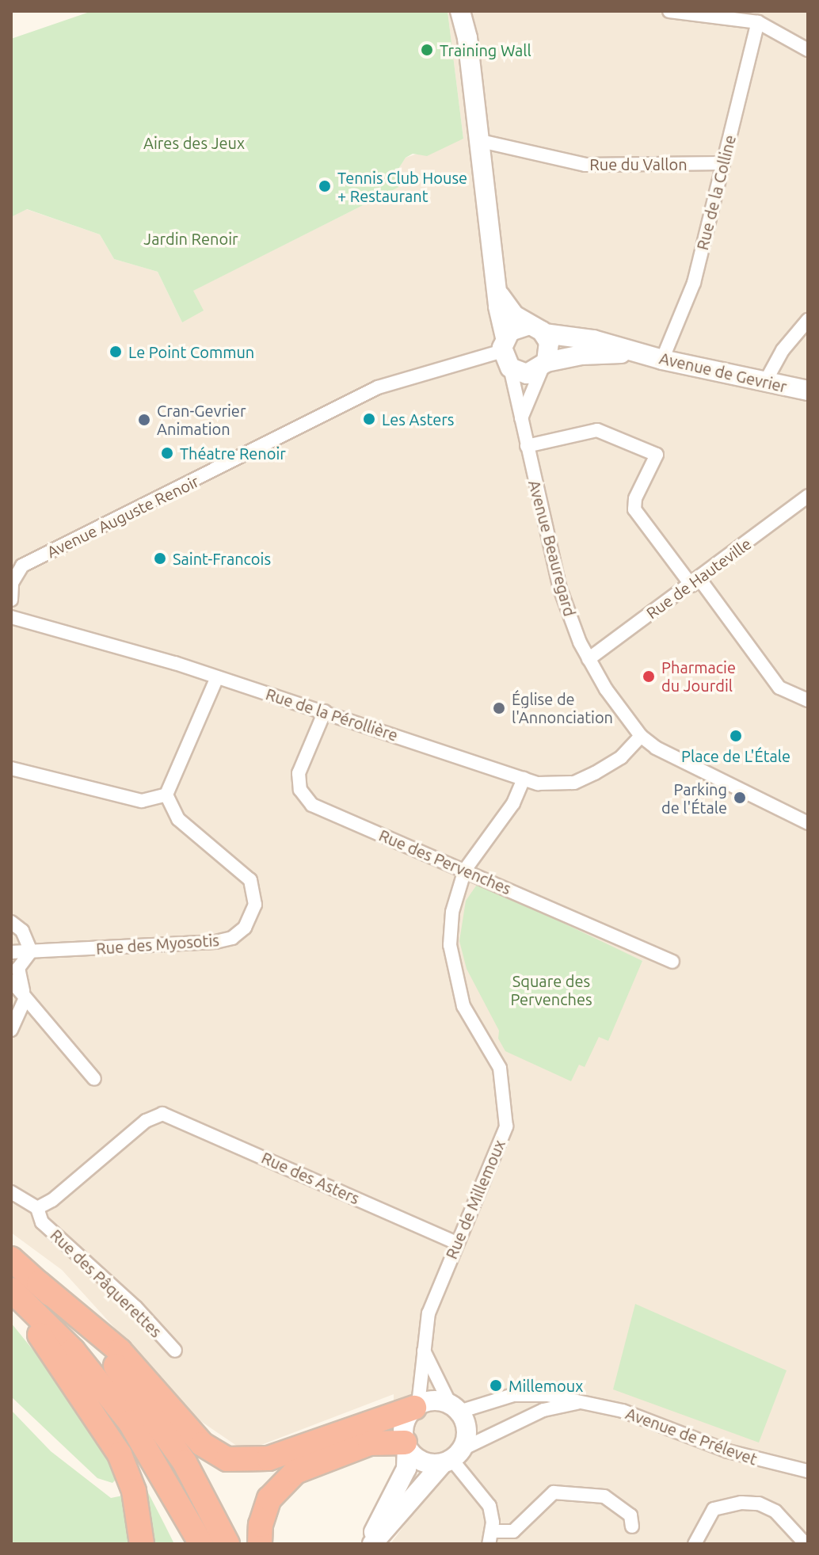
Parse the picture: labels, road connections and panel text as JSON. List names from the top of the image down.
{
  "streets": {
    "street": [
      "Rue du Vallon",
      "Rue de la Colline",
      "Avenue de Gevrier",
      "Avenue Auguste Renoir",
      "Avenue Beauregard",
      "Rue de Hauteville",
      "Rue de la Pérollière",
      "Rue des Pervenches",
      "Rue des Myosotis",
      "Rue des Asters",
      "Rue de Millemoux",
      "Rue des Pâquerettes",
      "Avenue de Prélevet"
    ]
  },
  "crossings": [
    ["Rue du Vallon", "Rue de la Colline"],
    ["Rue du Vallon", "Avenue Beauregard"],
    ["Rue de la Colline", "Avenue de Gevrier"],
    ["Avenue de Gevrier", "Avenue Auguste Renoir"],
    ["Avenue de Gevrier", "Avenue Beauregard"],
    ["Avenue Auguste Renoir", "Avenue Beauregard"],
    ["Avenue Beauregard", "Rue de Hauteville"],
    ["Avenue Beauregard", "Rue de la Pérollière"],
    ["Rue de la Pérollière", "Rue des Pervenches"],
    ["Rue de la Pérollière", "Rue de Millemoux"],
    ["Rue des Pervenches", "Rue de Millemoux"],
    ["Rue des Asters", "Rue de Millemoux"],
    ["Rue des Asters", "Rue des Pâquerettes"],
    ["Rue de Millemoux", "Avenue de Prélevet"]
  ],
  "parks": ["Aires des Jeux", "Jardin Renoir", "Square des Pervenches"],
  "places": [
    "Training Wall",
    "Tennis Club House + Restaurant",
    "Le Point Commun",
    "Les Asters",
    "Cran-Gevrier Animation",
    "Théatre Renoir",
    "Saint-Francois",
    "Pharmacie du Jourdil",
    "Église de l'Annonciation",
    "Place de L'Étale",
    "Parking de l'Étale",
    "Millemoux"
  ]
}
